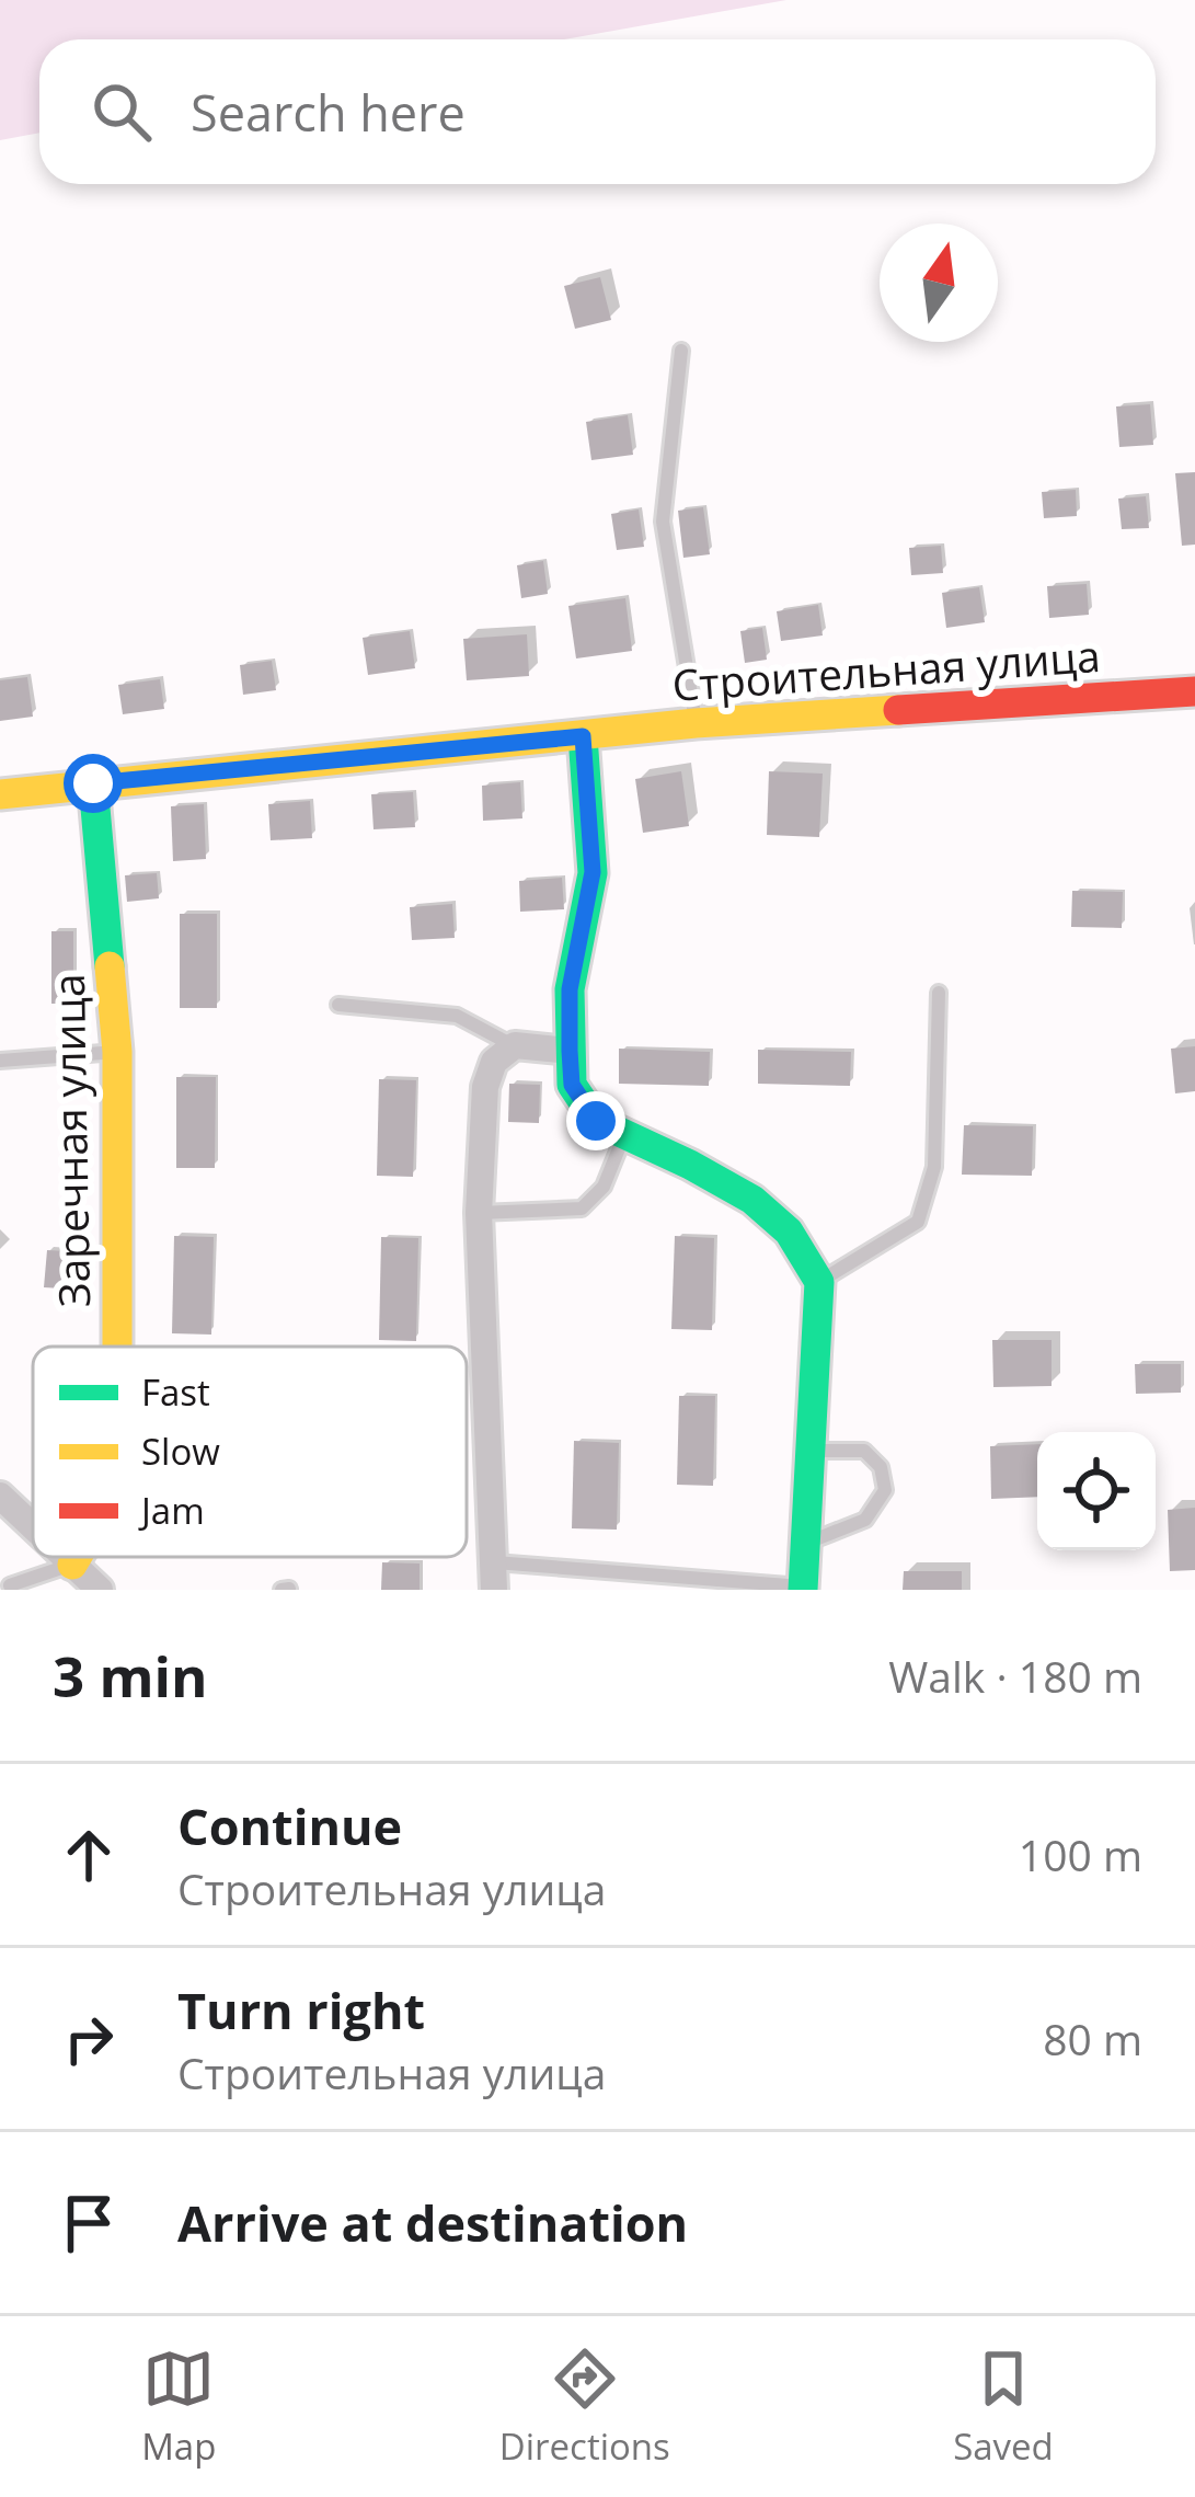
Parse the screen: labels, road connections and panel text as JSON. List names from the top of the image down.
{
  "streets": {
    "street": ["Строительная улица", "Заречная улица"]
  },
  "crossings": [
    ["Строительная улица", "Заречная улица"]
  ],
  "legend": ["Fast", "Slow", "Jam"],
  "north": "top",
  "page": {
    "search": "Search here",
    "heading": ["3 min", "Walk · 180 m"],
    "list": [
      ["Continue", "Строительная улица", "100 m"],
      ["Turn right", "Строительная улица", "80 m"],
      "Arrive at destination"
    ],
    "nav": ["Map", "Directions", "Saved"]
  }
}
